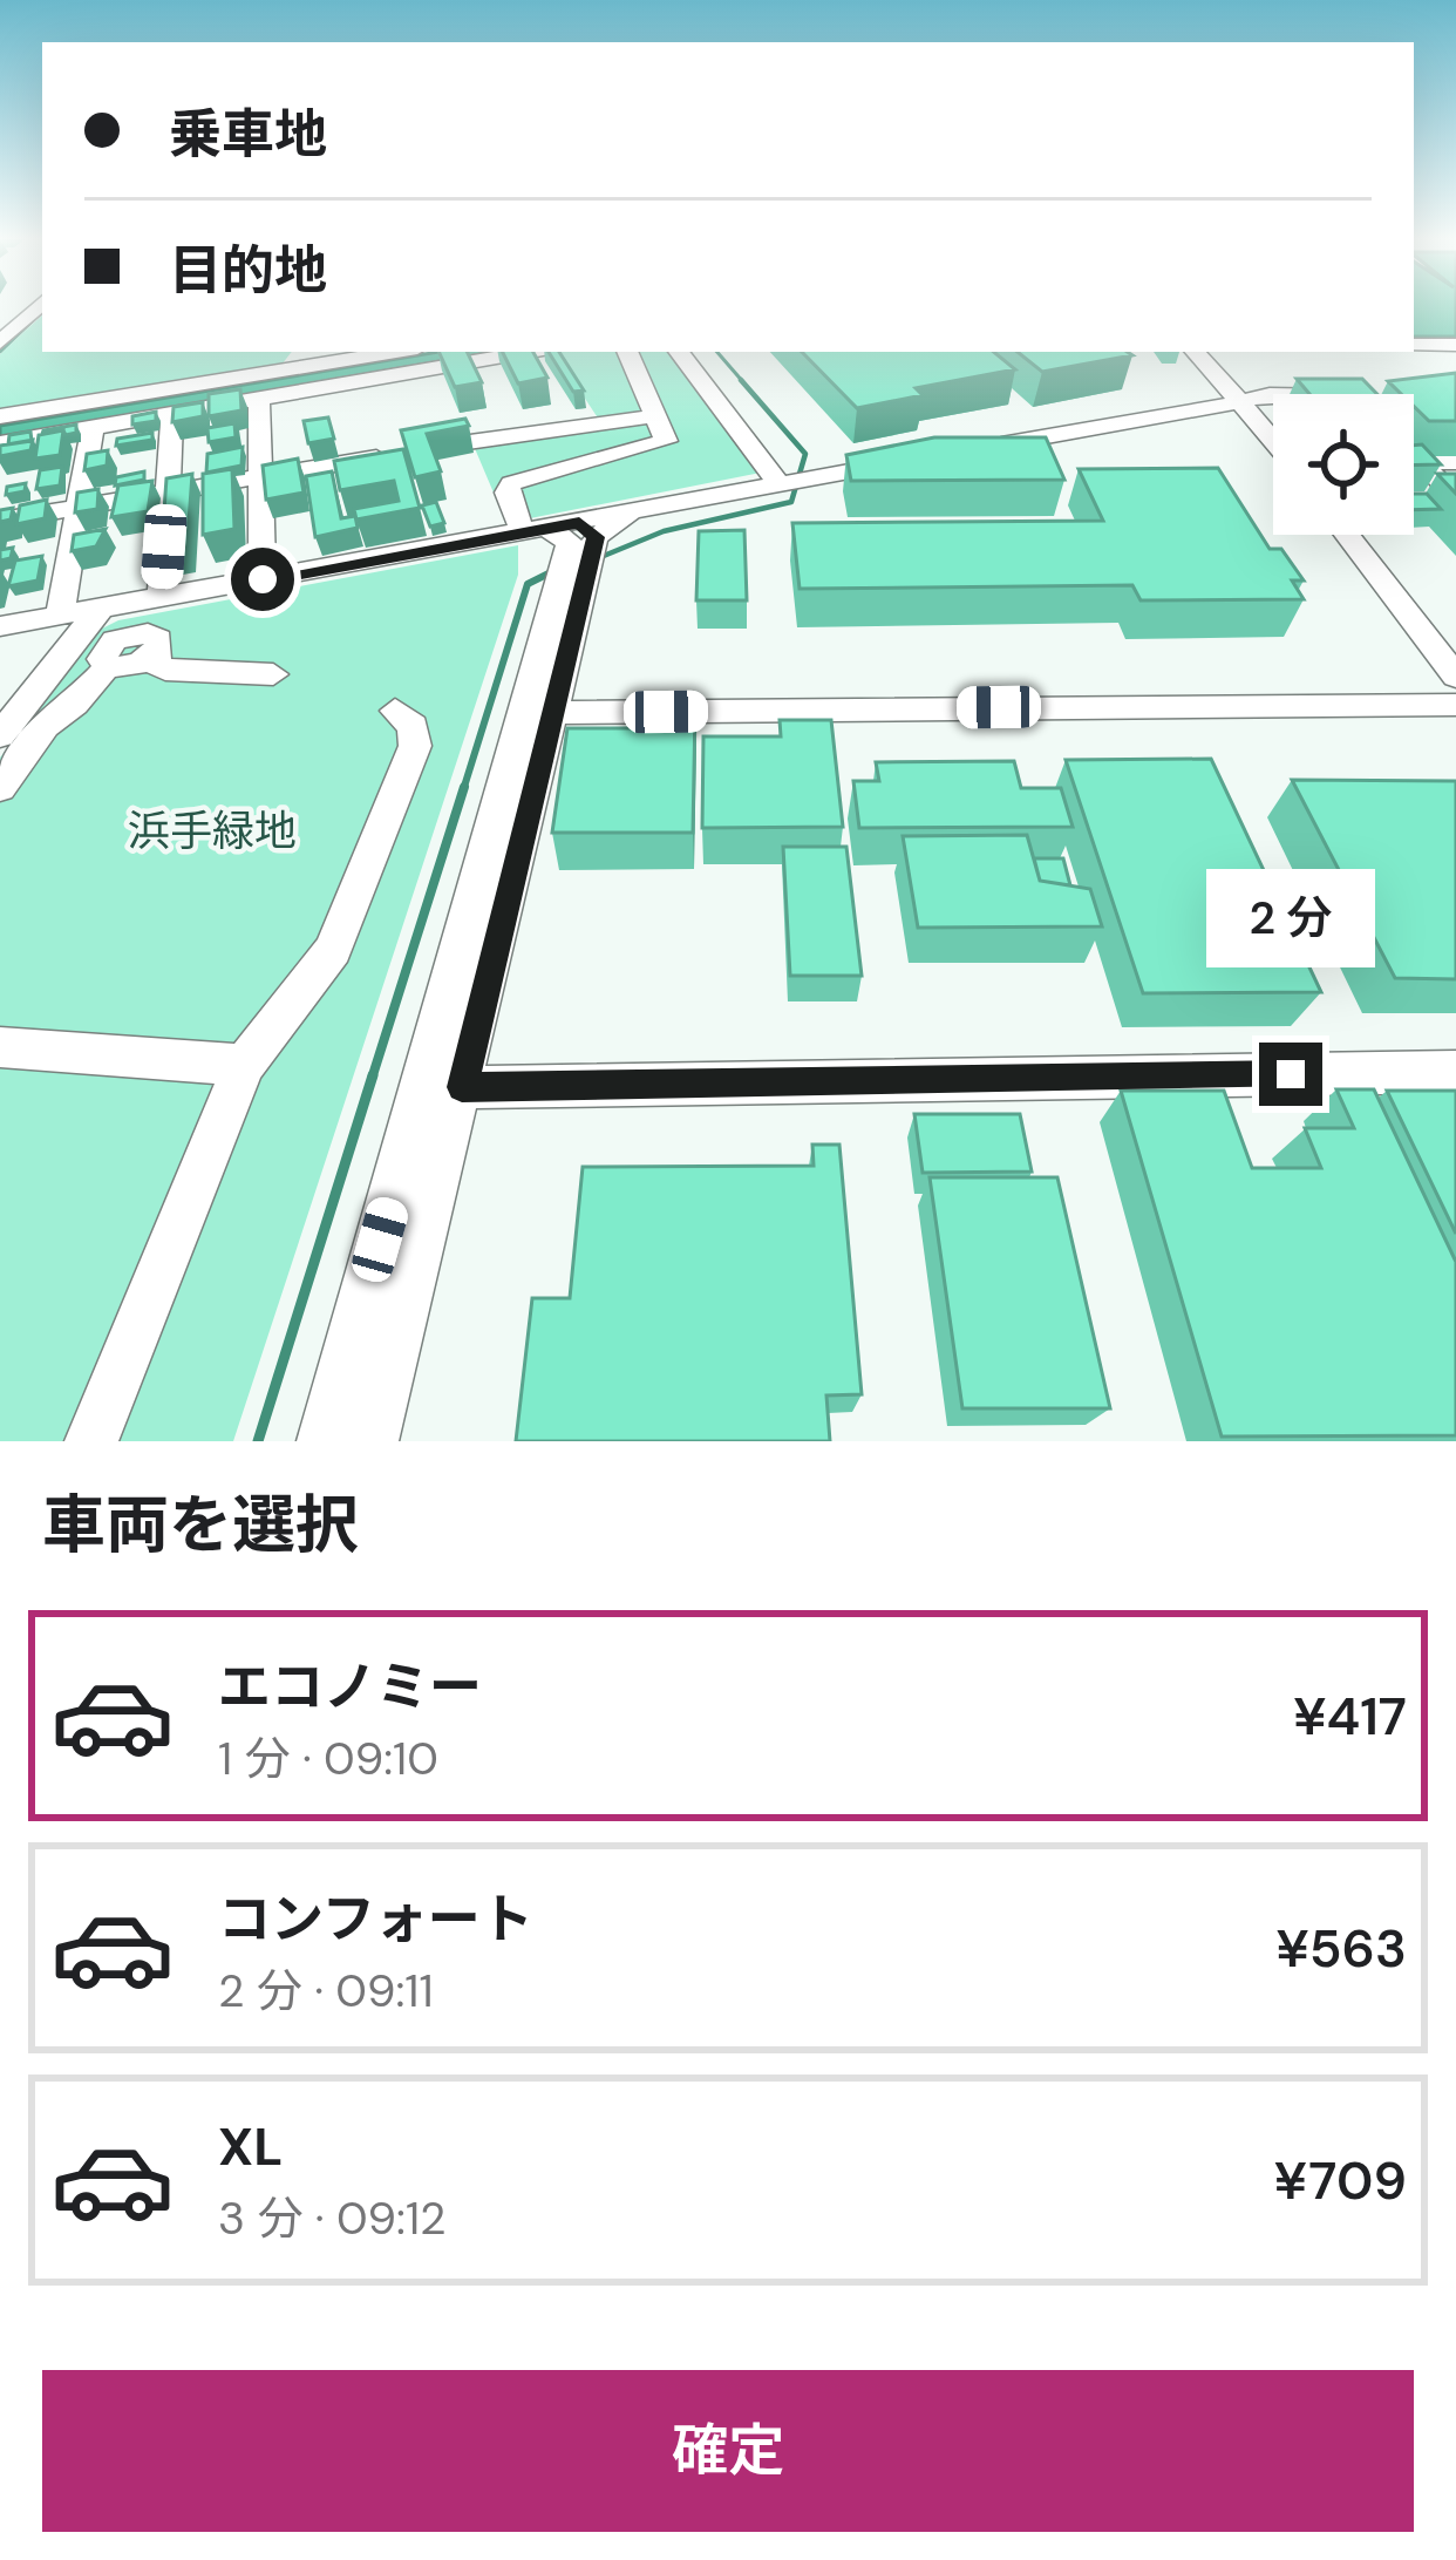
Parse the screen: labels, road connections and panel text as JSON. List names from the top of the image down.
{
  "parks": ["浜手緑地"],
  "page": {
    "banner": ["乗車地", "目的地"],
    "bubble": "2 分",
    "heading": "車両を選択",
    "list": [
      {
        "name": "エコノミー",
        "note": "1 分 · 09:10",
        "value": "¥417"
      },
      {
        "name": "コンフォート",
        "note": "2 分 · 09:11",
        "value": "¥563"
      },
      {
        "name": "XL",
        "note": "3 分 · 09:12",
        "value": "¥709"
      }
    ],
    "buttons": "確定"
  }
}
